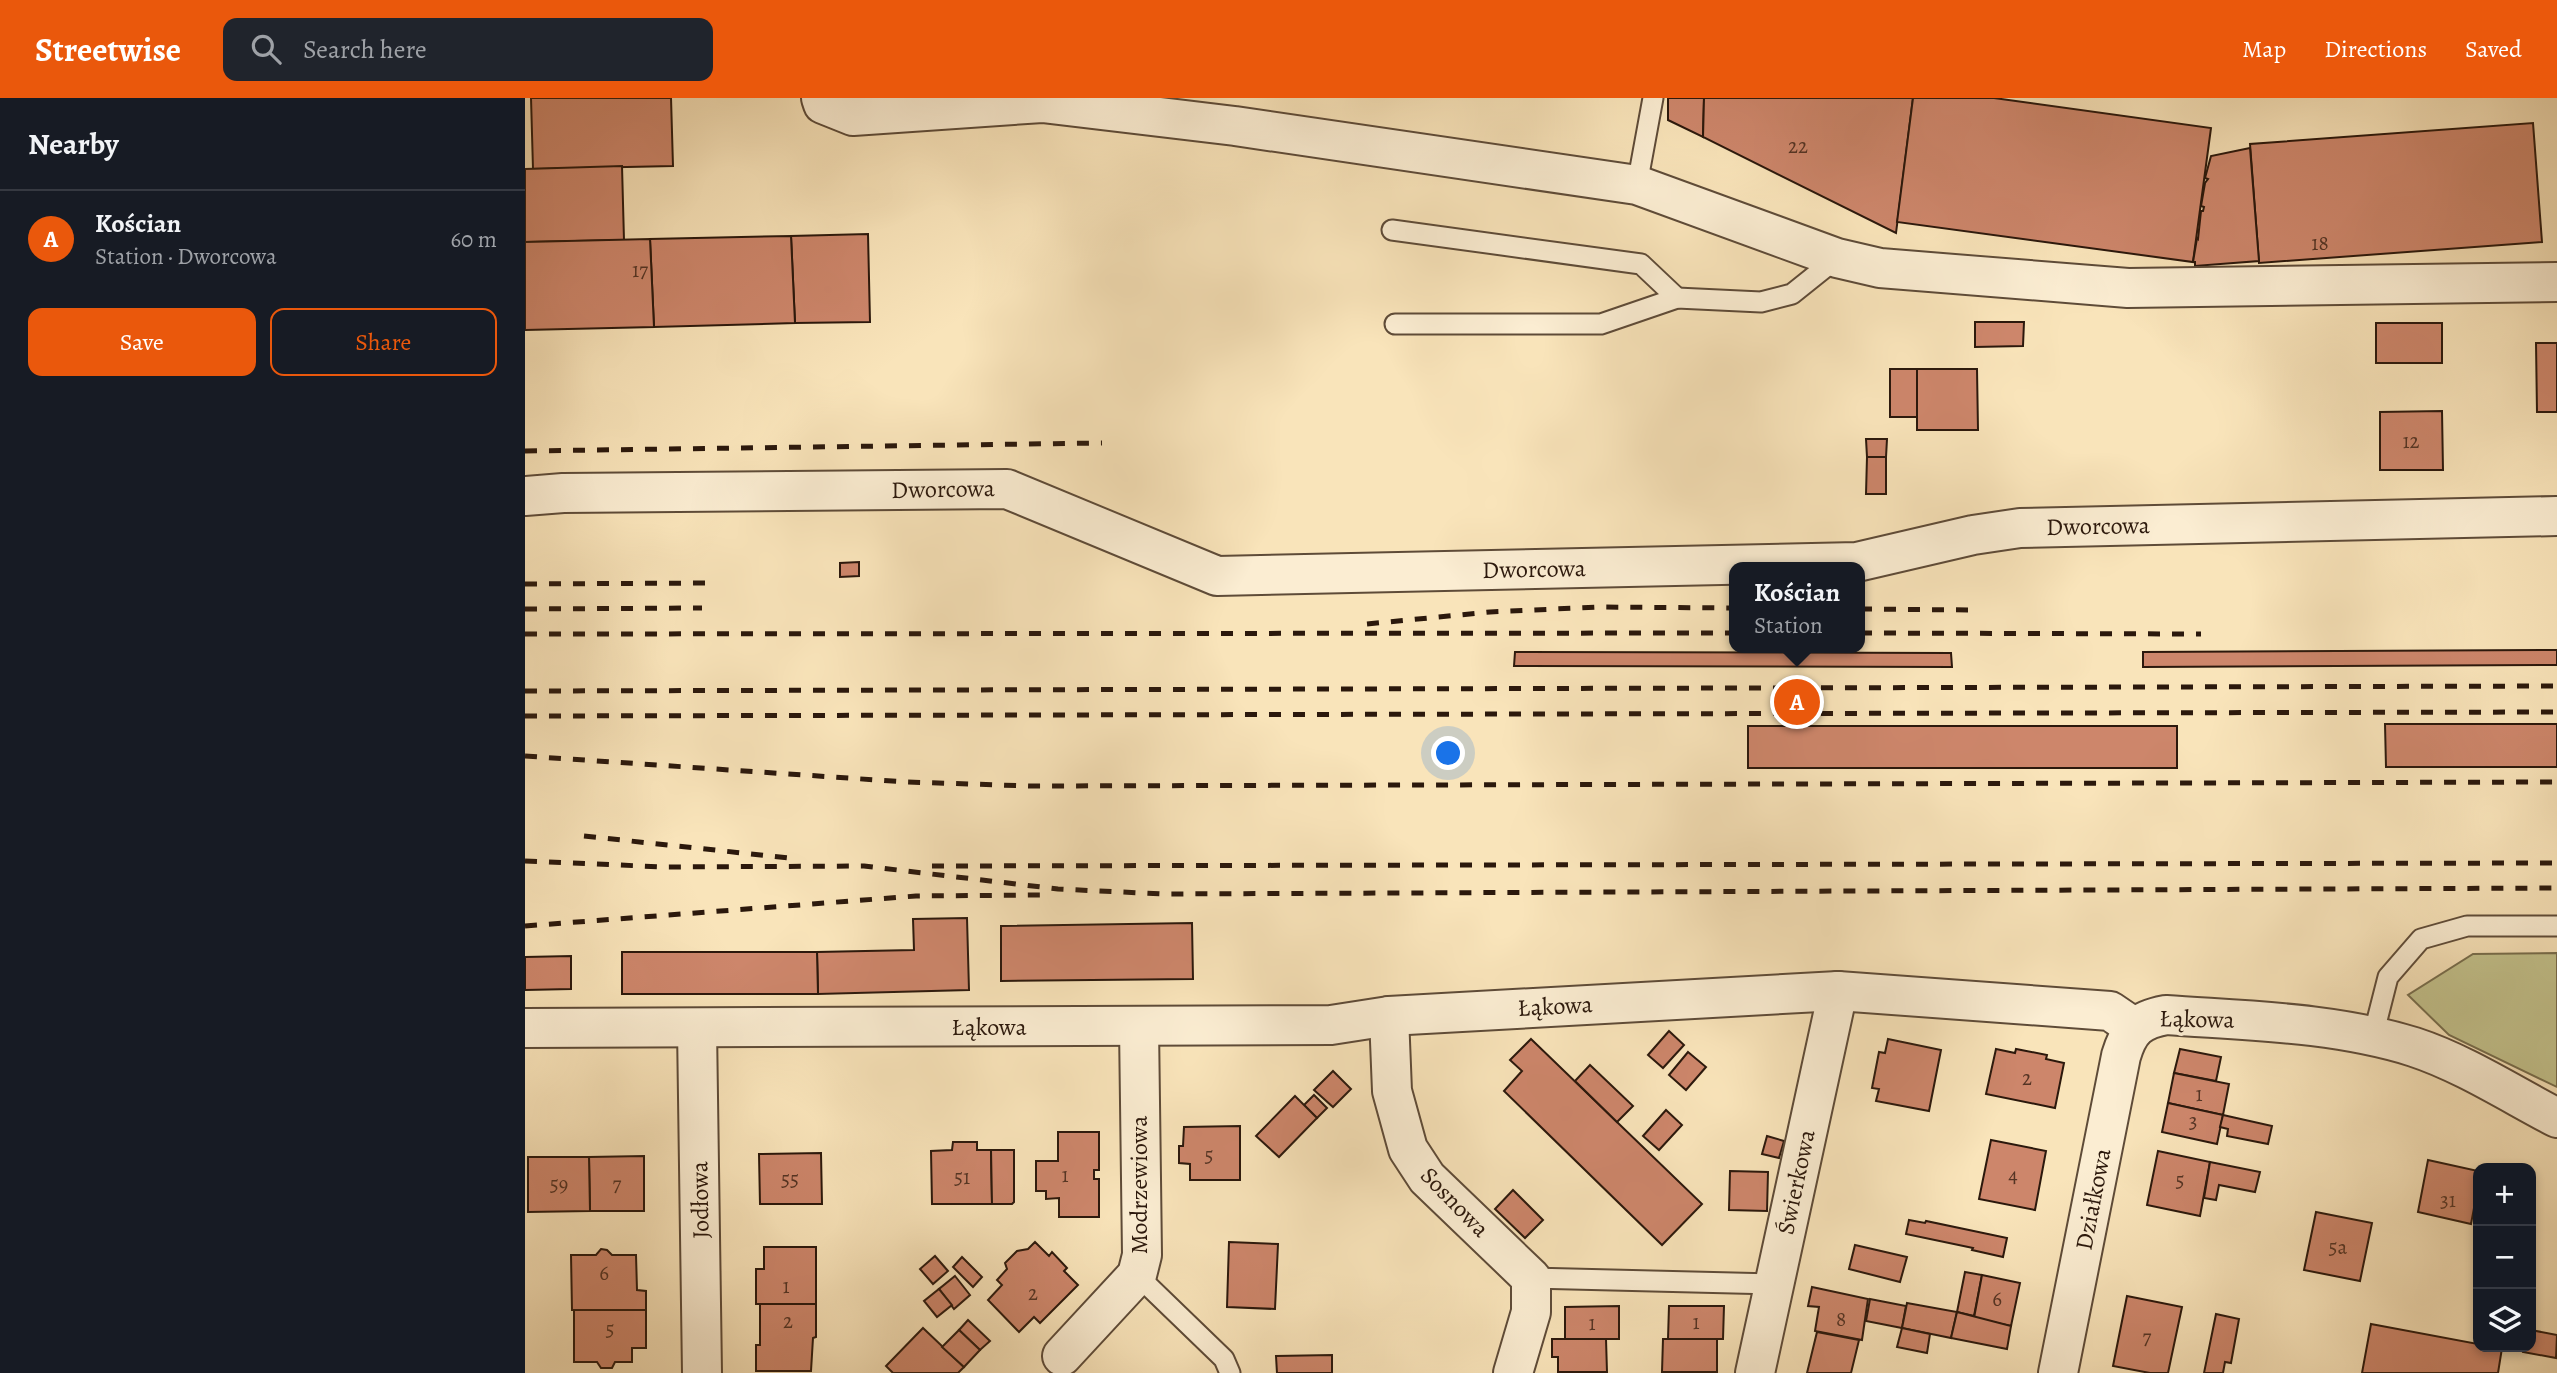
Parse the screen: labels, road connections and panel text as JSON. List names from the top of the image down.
{
  "streets": {
    "street": [
      "Dworcowa",
      "Łąkowa",
      "Świerkowa",
      "Modrzewiowa",
      "Działkowa",
      "Jodłowa",
      "Sosnowa"
    ]
  },
  "crossings": [
    ["Łąkowa", "Świerkowa"],
    ["Łąkowa", "Modrzewiowa"],
    ["Łąkowa", "Działkowa"],
    ["Łąkowa", "Jodłowa"],
    ["Łąkowa", "Sosnowa"]
  ],
  "house_numbers": [
    "22",
    "18",
    "17",
    "12",
    "2",
    "1",
    "3",
    "5",
    "1",
    "4",
    "51",
    "55",
    "5",
    "59",
    "7",
    "31",
    "5a",
    "6",
    "1",
    "2",
    "6",
    "8",
    "2",
    "1",
    "1",
    "5",
    "7"
  ],
  "page": {
    "header": "Streetwise",
    "search": "Search here",
    "nav": ["Map", "Directions", "Saved"],
    "heading": "Nearby",
    "list": [
      {
        "mark": "A",
        "name": "Kościan",
        "note": "Station · Dworcowa",
        "value": "60 m"
      }
    ],
    "buttons": ["Save", "Share"],
    "popup": ["Kościan", "Station"],
    "pins": "A",
    "map_buttons": ["+", "−"]
  }
}
